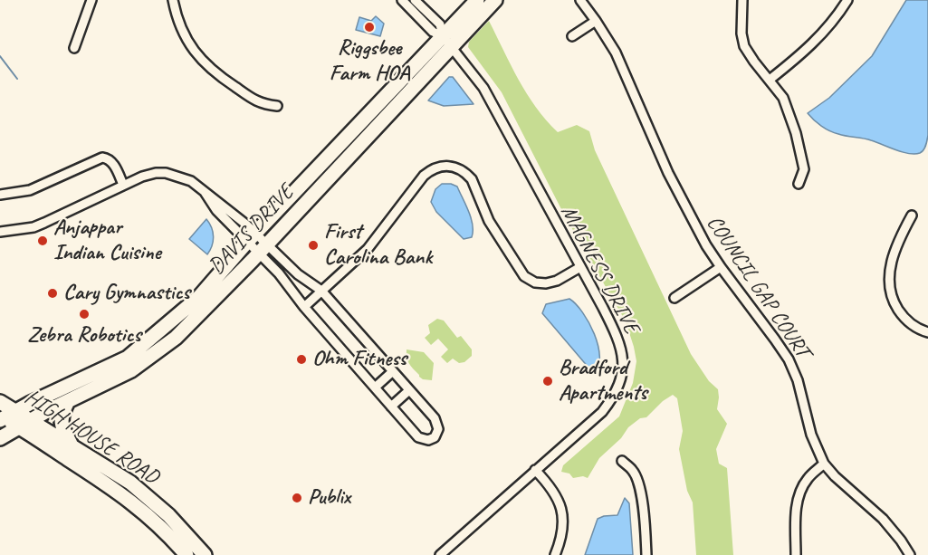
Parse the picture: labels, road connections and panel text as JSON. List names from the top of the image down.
{
  "streets": {
    "main road": ["DAVIS DRIVE", "HIGH HOUSE ROAD"],
    "street": ["MAGNESS DRIVE", "COUNCIL GAP COURT"]
  },
  "crossings": [
    ["DAVIS DRIVE", "MAGNESS DRIVE"],
    ["DAVIS DRIVE", "HIGH HOUSE ROAD"]
  ],
  "places": [
    "Riggsbee Farm HOA",
    "Anjappar Indian Cuisine",
    "First Carolina Bank",
    "Cary Gymnastics",
    "Zebra Robotics",
    "Ohm Fitness",
    "Bradford Apartments",
    "Publix"
  ]
}
